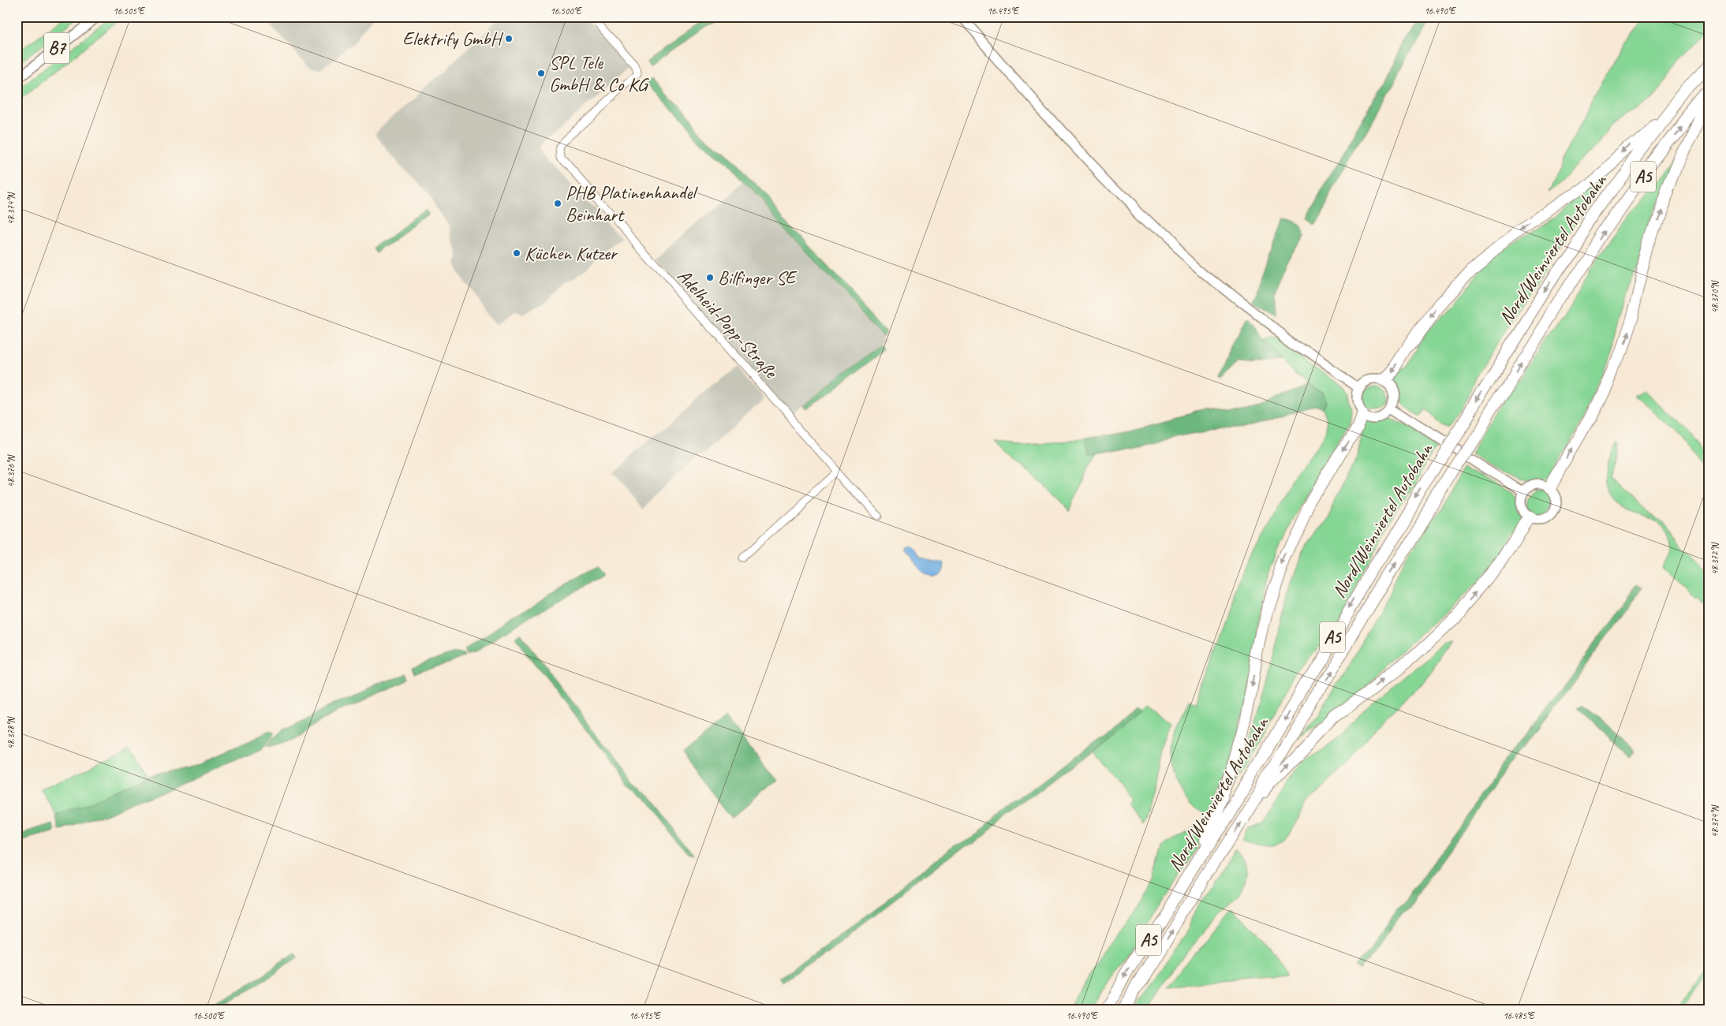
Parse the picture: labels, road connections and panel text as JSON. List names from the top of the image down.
{
  "streets": {
    "highway": ["A5", "Nord/Weinviertel Autobahn"],
    "main road": ["B7"],
    "street": ["Adelheid-Popp-Straße"]
  },
  "places": [
    "Elektrify GmbH",
    "SPL Tele GmbH & Co KG",
    "PHB Platinenhandel Beinhart",
    "Küchen Kutzer",
    "Bilfinger SE"
  ],
  "coordinates": [
    "16.505°E",
    "16.500°E",
    "16.495°E",
    "16.490°E",
    "48.374°N",
    "48.370°N",
    "48.376°N",
    "48.372°N",
    "48.378°N",
    "16.485°E"
  ]
}
